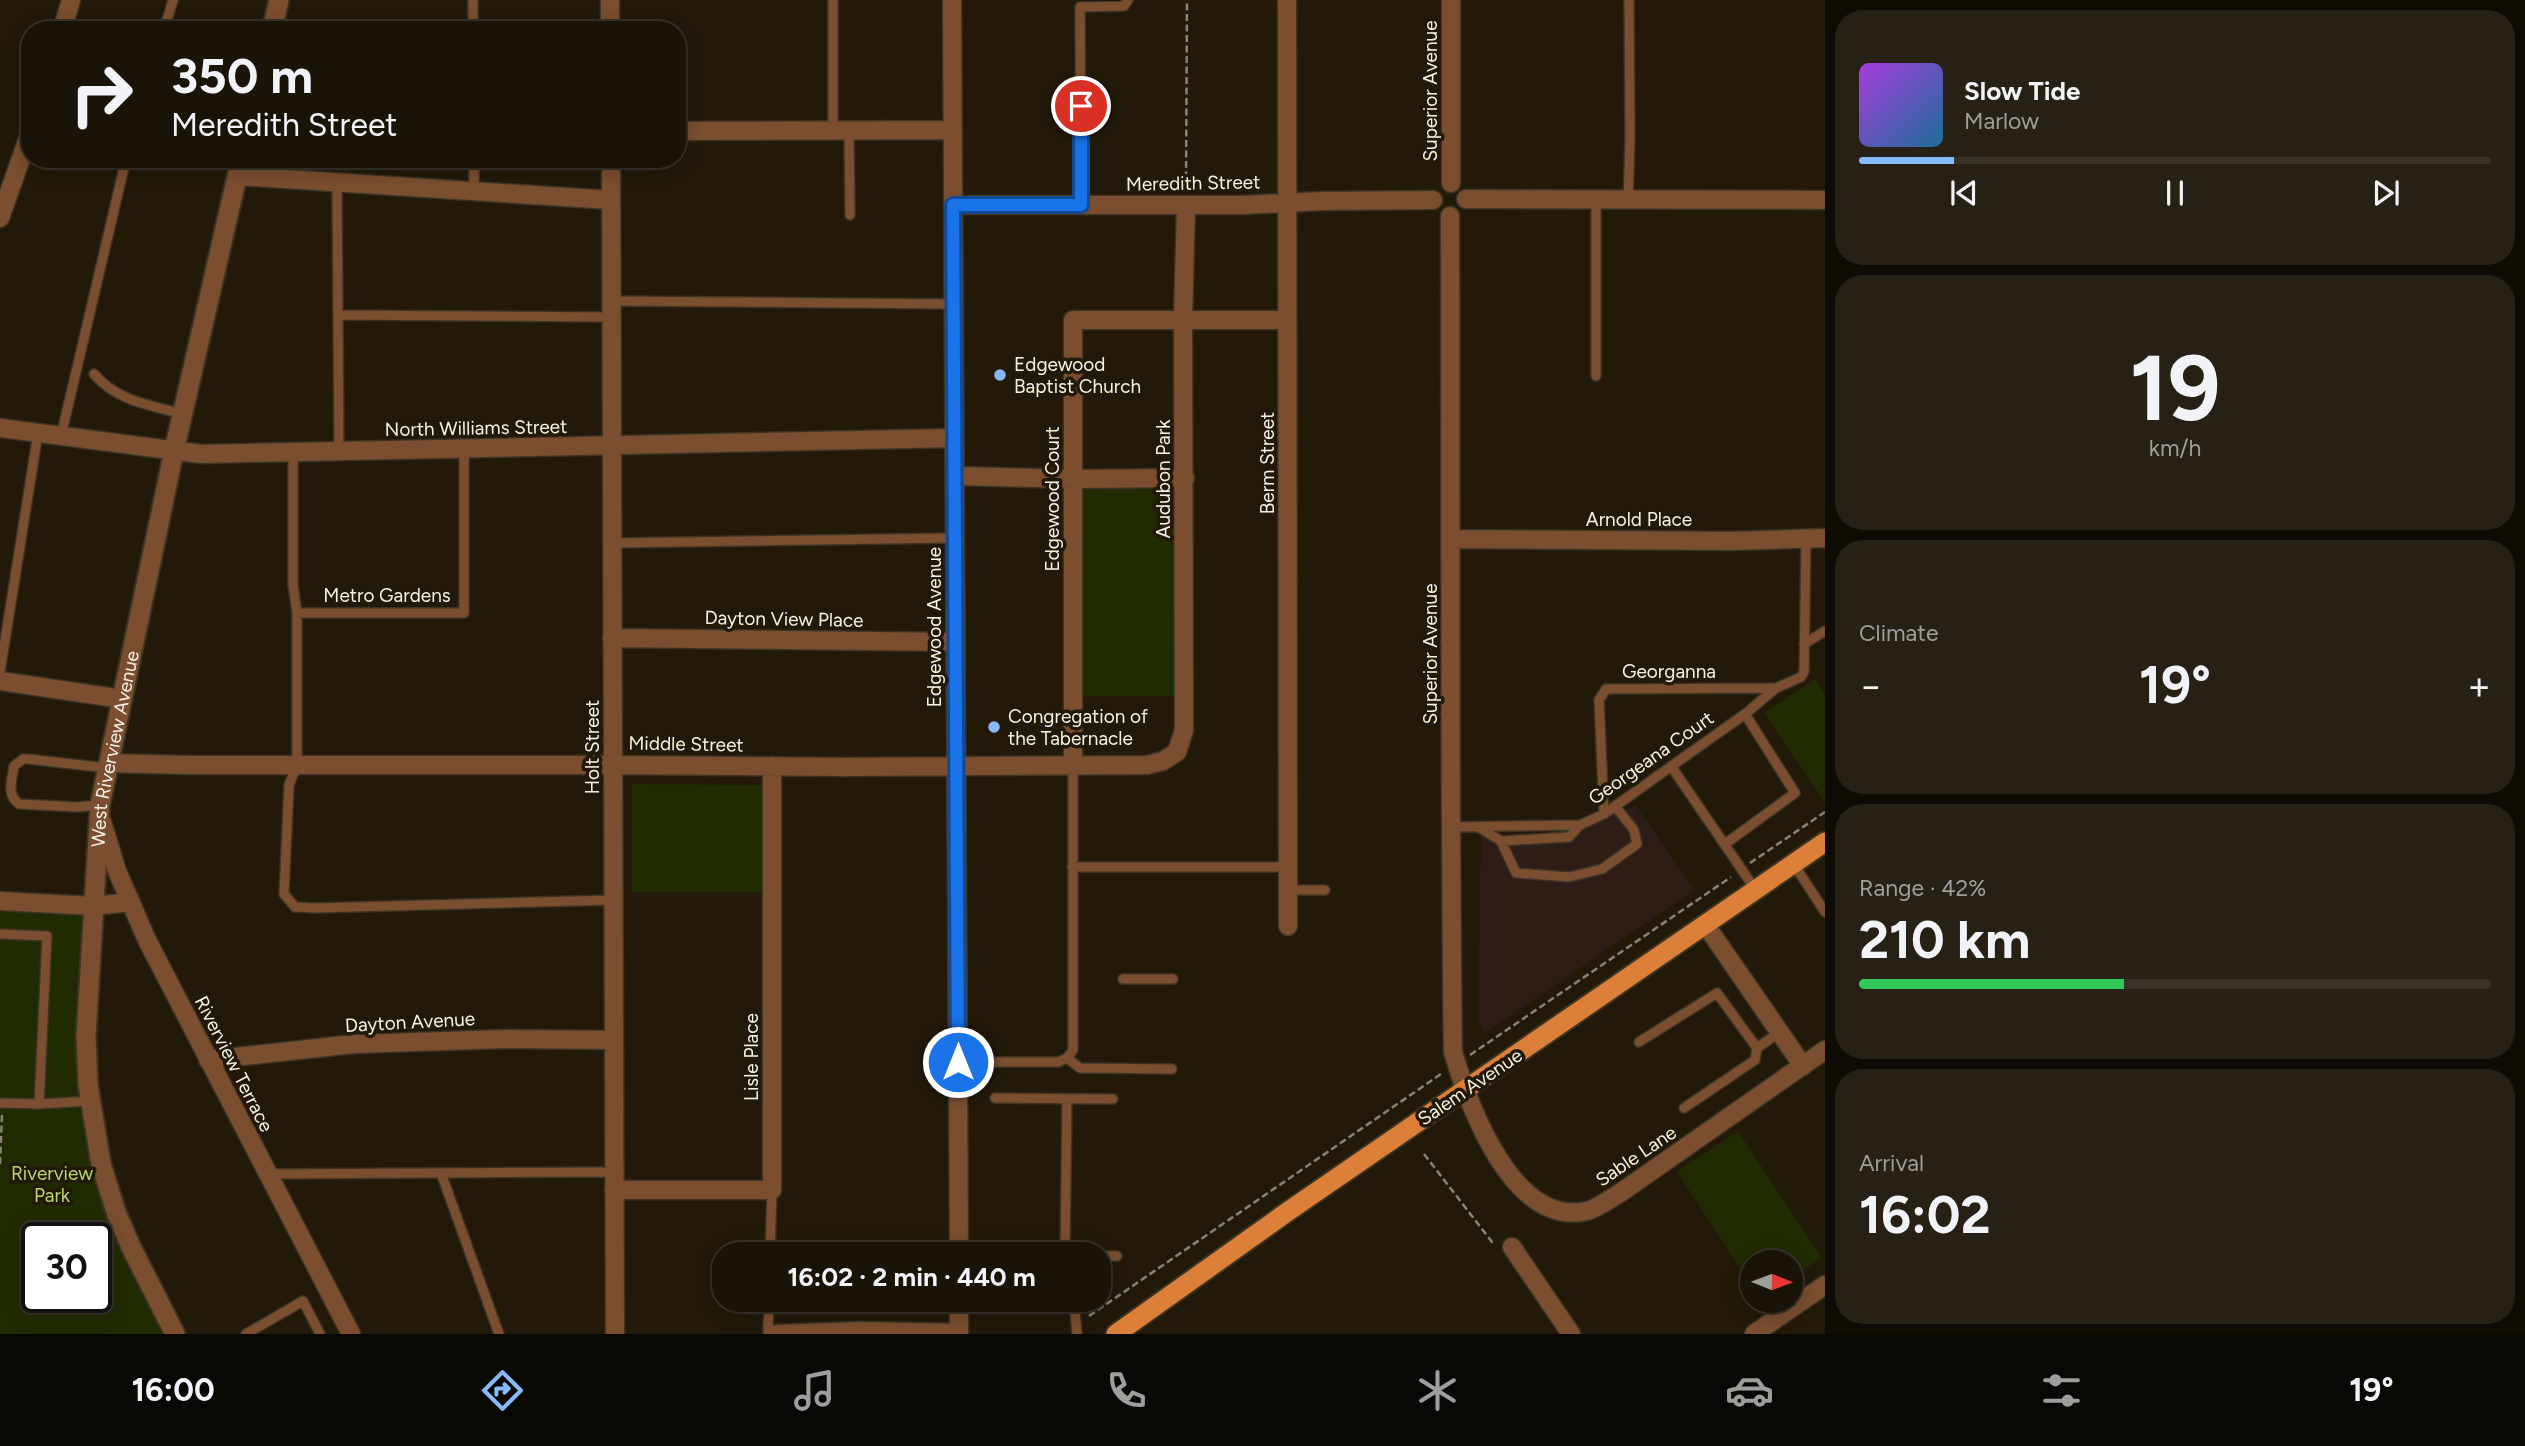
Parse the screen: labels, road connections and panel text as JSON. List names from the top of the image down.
{
  "streets": {
    "main road": ["Salem Avenue"],
    "street": [
      "Superior Avenue",
      "Meredith Street",
      "North Williams Street",
      "Berm Street",
      "Audubon Park",
      "Edgewood Court",
      "Arnold Place",
      "Dayton View Place",
      "Edgewood Avenue",
      "Middle Street",
      "Holt Street",
      "West Riverview Avenue",
      "Dayton Avenue",
      "Lisle Place",
      "Riverview Terrace",
      "Sable Lane"
    ],
    "lane": ["Metro Gardens", "Georganna", "Georgeana Court"]
  },
  "crossings": [
    ["Superior Avenue", "Meredith Street"],
    ["Superior Avenue", "Arnold Place"],
    ["Superior Avenue", "Georgeana Court"],
    ["Superior Avenue", "Salem Avenue"],
    ["Superior Avenue", "Sable Lane"],
    ["Meredith Street", "Berm Street"],
    ["Meredith Street", "Audubon Park"],
    ["Meredith Street", "Edgewood Avenue"],
    ["North Williams Street", "Metro Gardens"],
    ["North Williams Street", "Edgewood Avenue"],
    ["North Williams Street", "Holt Street"],
    ["North Williams Street", "West Riverview Avenue"],
    ["Berm Street", "Edgewood Court"],
    ["Audubon Park", "Edgewood Court"],
    ["Audubon Park", "Middle Street"],
    ["Edgewood Court", "Middle Street"],
    ["Metro Gardens", "Middle Street"],
    ["Metro Gardens", "Holt Street"],
    ["Dayton View Place", "Edgewood Avenue"],
    ["Dayton View Place", "Holt Street"],
    ["Edgewood Avenue", "Middle Street"],
    ["Georganna", "Georgeana Court"],
    ["Middle Street", "Holt Street"],
    ["Middle Street", "West Riverview Avenue"],
    ["Middle Street", "Lisle Place"],
    ["Holt Street", "Dayton Avenue"],
    ["West Riverview Avenue", "Riverview Terrace"],
    ["Dayton Avenue", "Riverview Terrace"],
    ["Salem Avenue", "Sable Lane"]
  ],
  "parks": ["Riverview Park"],
  "places": ["Edgewood Baptist Church", "Congregation of the Tabernacle"],
  "north": "right",
  "page": {
    "turn": ["350 m", "Meredith Street"],
    "song": ["Slow Tide", "Marlow"],
    "tile": [
      ["19", "km/h"],
      "Climate",
      ["Range · 42%", "210 km"],
      ["Arrival", "16:02"]
    ],
    "heat": ["−", "19°", "+"],
    "limit": "30",
    "trip": "16:02 · 2 min · 440 m",
    "tabs": ["16:00", "19°"]
  }
}
